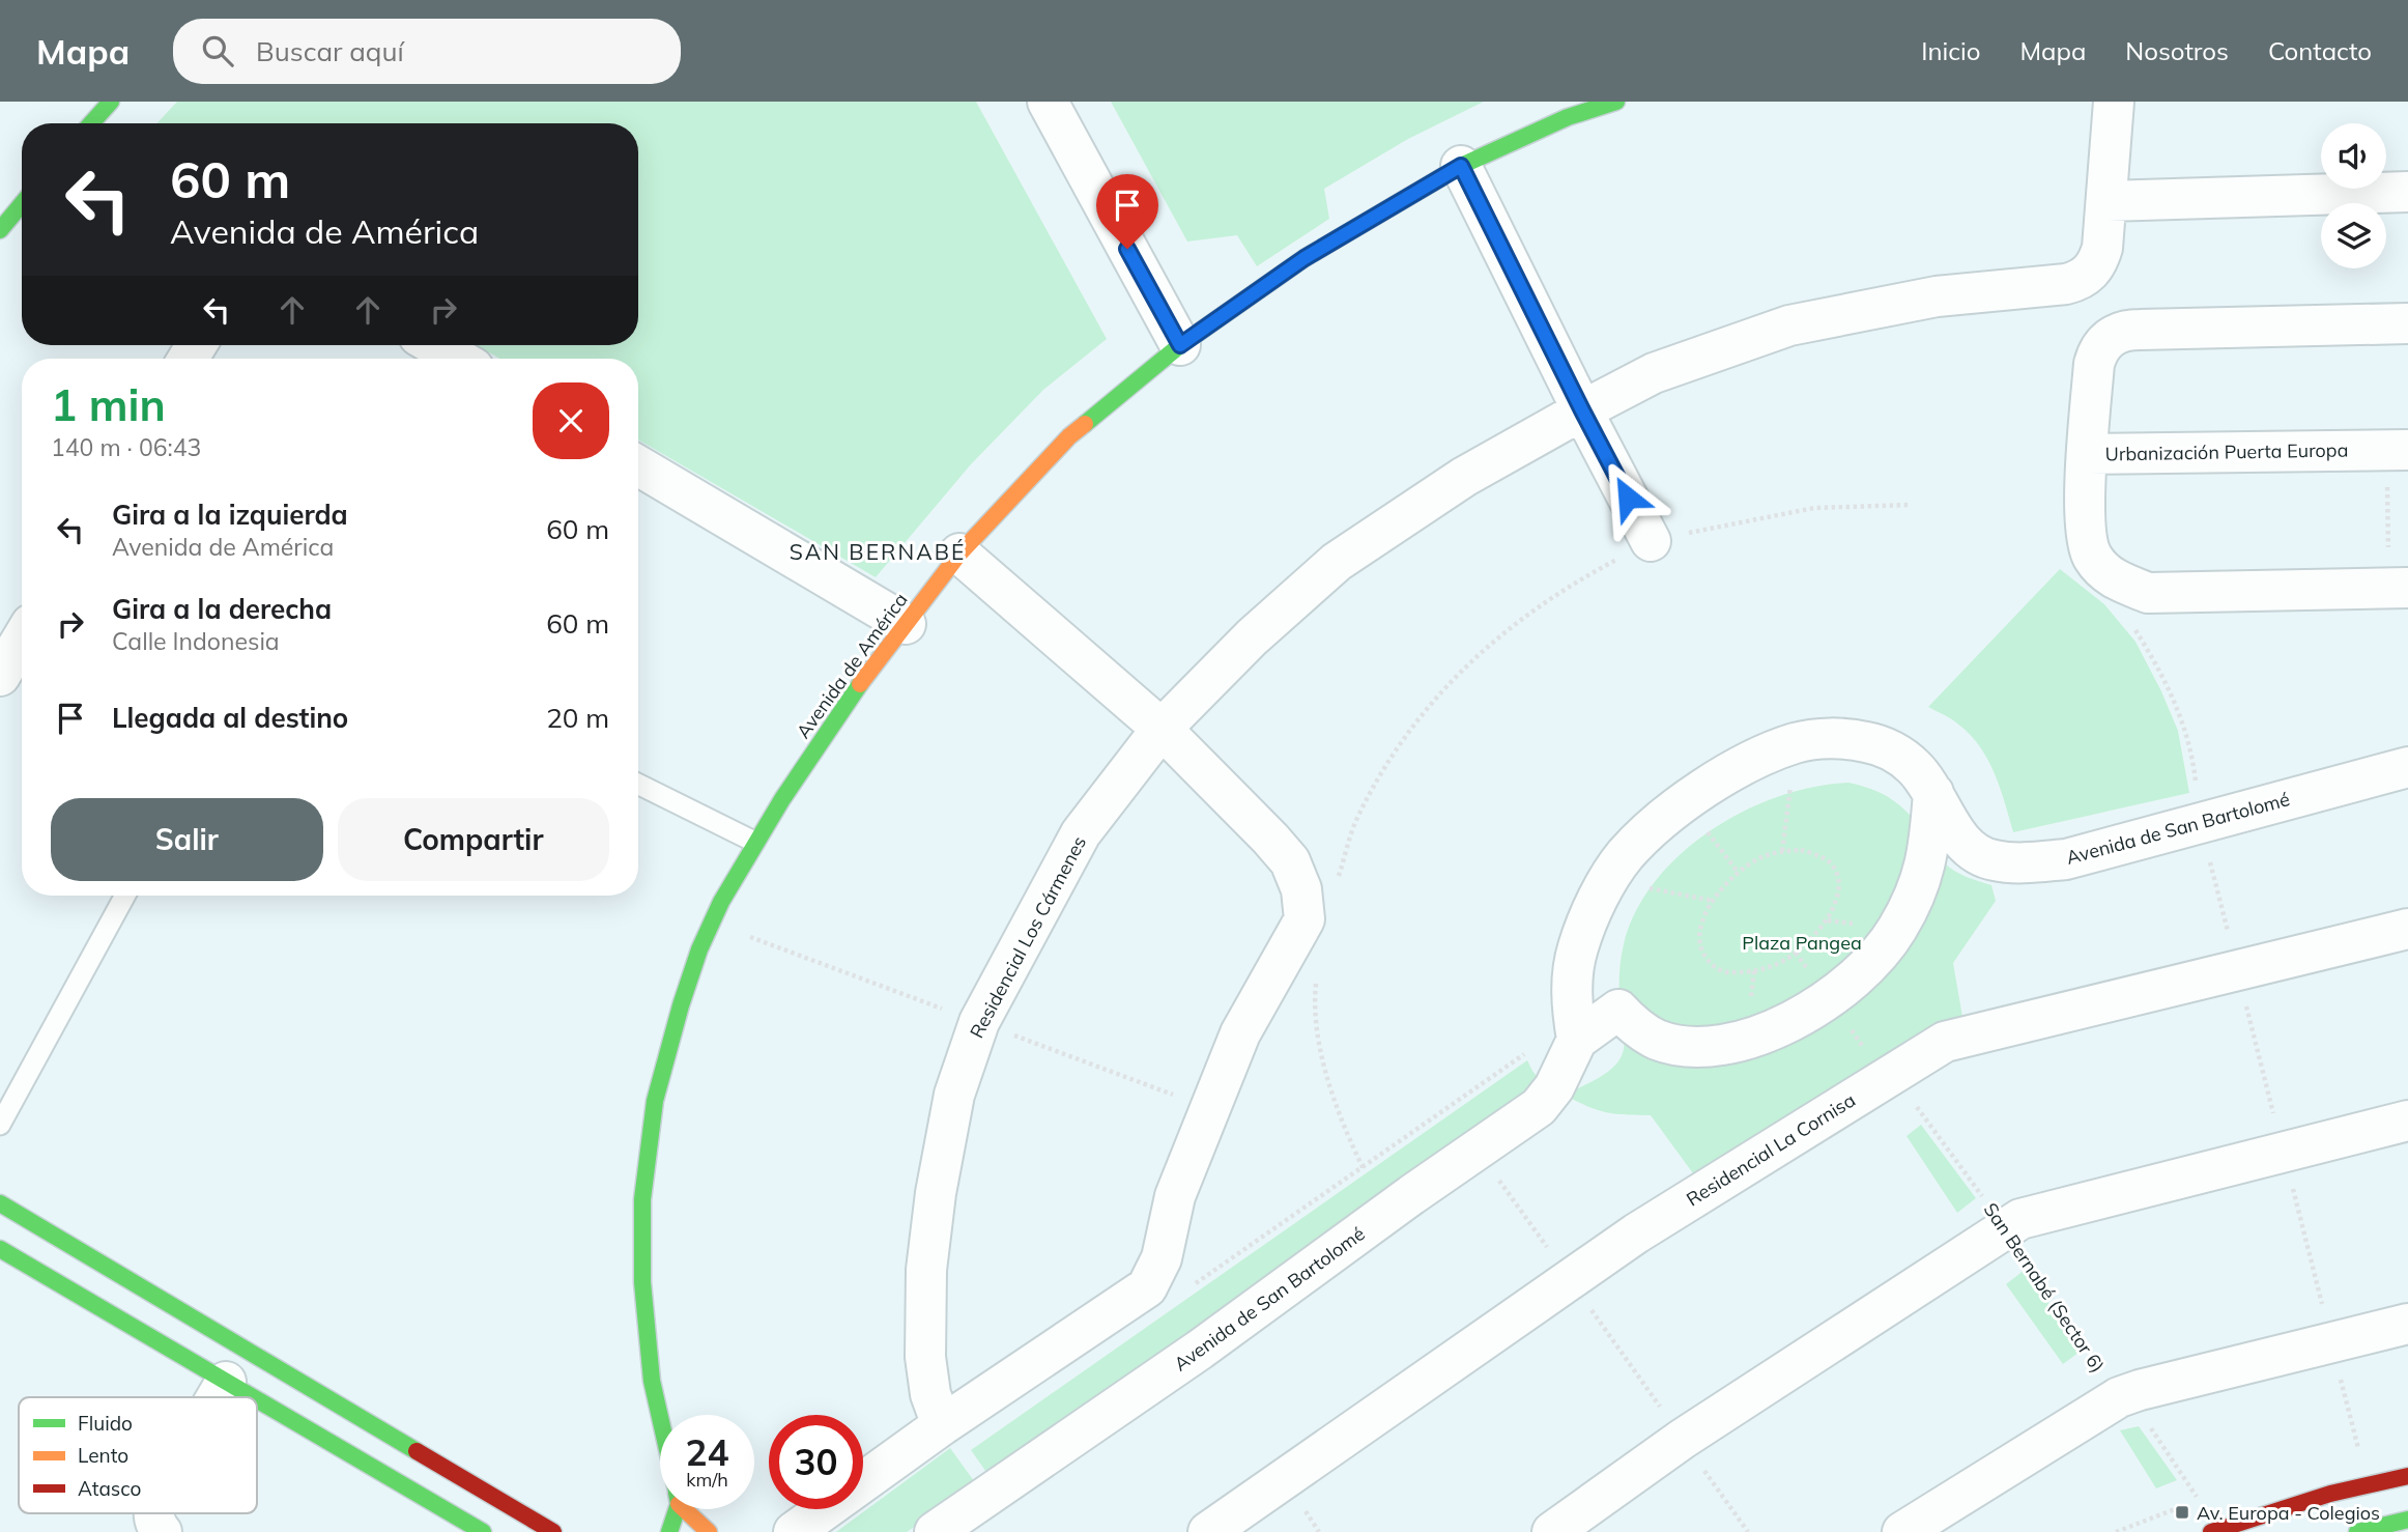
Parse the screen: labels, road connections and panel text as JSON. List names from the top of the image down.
{
  "streets": {
    "street": [
      "Urbanización Puerta Europa",
      "Avenida de América",
      "Avenida de San Bartolomé",
      "Residencial Los Cármenes",
      "Residencial La Cornisa"
    ],
    "path": ["San Bernabé (Sector 6)"]
  },
  "crossings": [
    ["Residencial La Cornisa", "San Bernabé (Sector 6)"]
  ],
  "districts": ["SAN BERNABÉ"],
  "parks": ["Plaza Pangea"],
  "places": {
    "transit": ["Av. Europa - Colegios"]
  },
  "legend": ["Fluido", "Lento", "Atasco"],
  "page": {
    "header": "Mapa",
    "search": "Buscar aquí",
    "nav": [
      "Inicio",
      "Mapa",
      "Nosotros",
      "Contacto"
    ],
    "turn": ["60 m", "Avenida de América"],
    "heading": ["1 min", "140 m · 06:43"],
    "list": [
      {
        "name": "Gira a la izquierda",
        "note": "Avenida de América",
        "value": "60 m"
      },
      {
        "name": "Gira a la derecha",
        "note": "Calle Indonesia",
        "value": "60 m"
      },
      {
        "name": "Llegada al destino",
        "value": "20 m"
      }
    ],
    "buttons": ["Salir", "Compartir"],
    "speed": "24 km/h",
    "limit": "30"
  }
}
